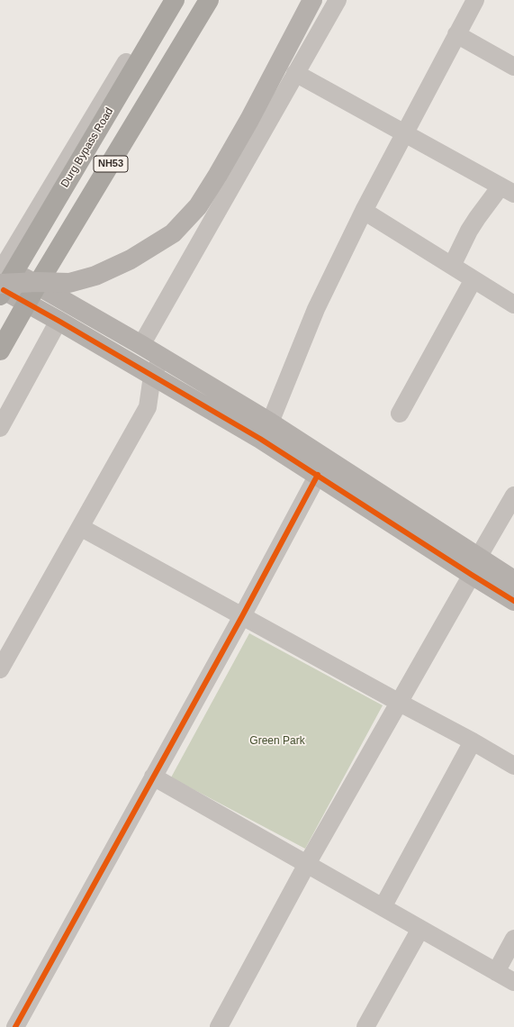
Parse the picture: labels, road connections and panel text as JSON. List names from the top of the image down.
{
  "streets": {
    "highway": ["Durg Bypass Road", "NH53"]
  },
  "parks": ["Green Park"]
}
